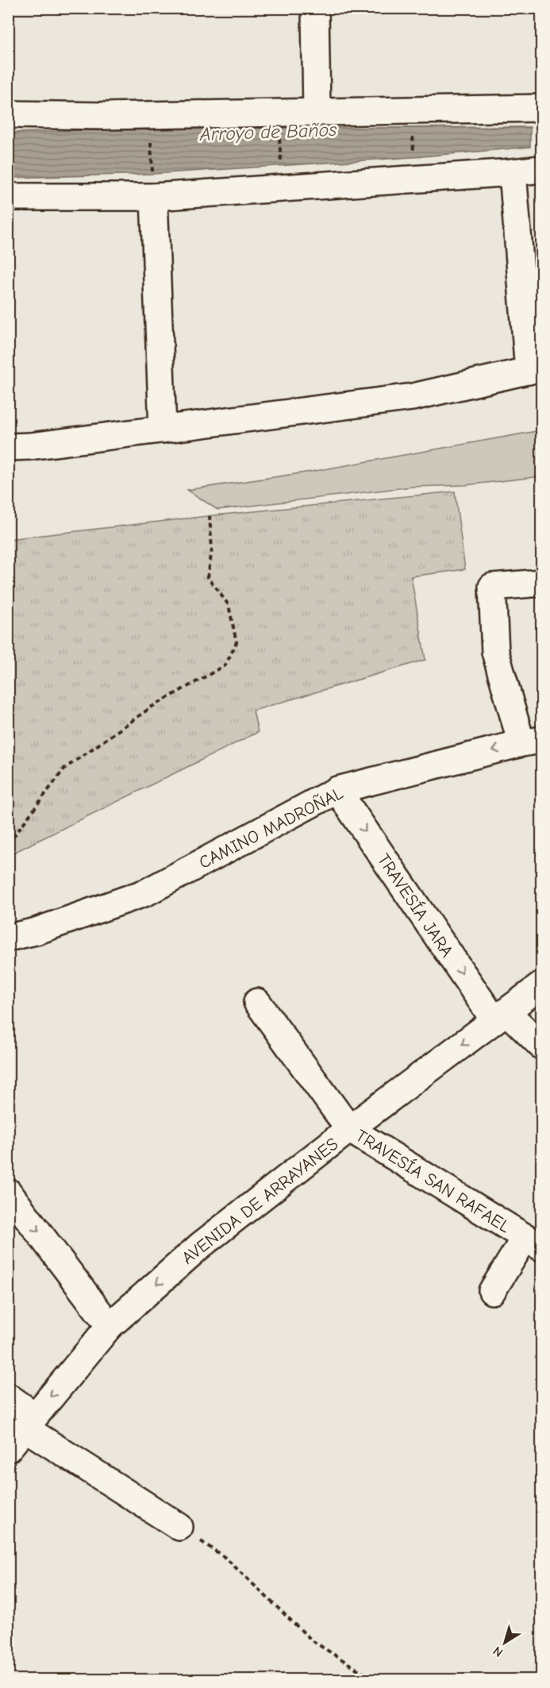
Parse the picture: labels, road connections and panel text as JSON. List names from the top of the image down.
{
  "streets": {
    "street": [
      "CAMINO MADROÑAL",
      "TRAVESÍA JARA",
      "TRAVESÍA SAN RAFAEL",
      "AVENIDA DE ARRAYANES"
    ]
  },
  "crossings": [
    ["CAMINO MADROÑAL", "TRAVESÍA JARA"],
    ["TRAVESÍA JARA", "AVENIDA DE ARRAYANES"],
    ["TRAVESÍA SAN RAFAEL", "AVENIDA DE ARRAYANES"]
  ],
  "one_way": ["CAMINO MADROÑAL", "AVENIDA DE ARRAYANES"],
  "water": ["Arroyo de Baños"],
  "north": "bottom left"
}
